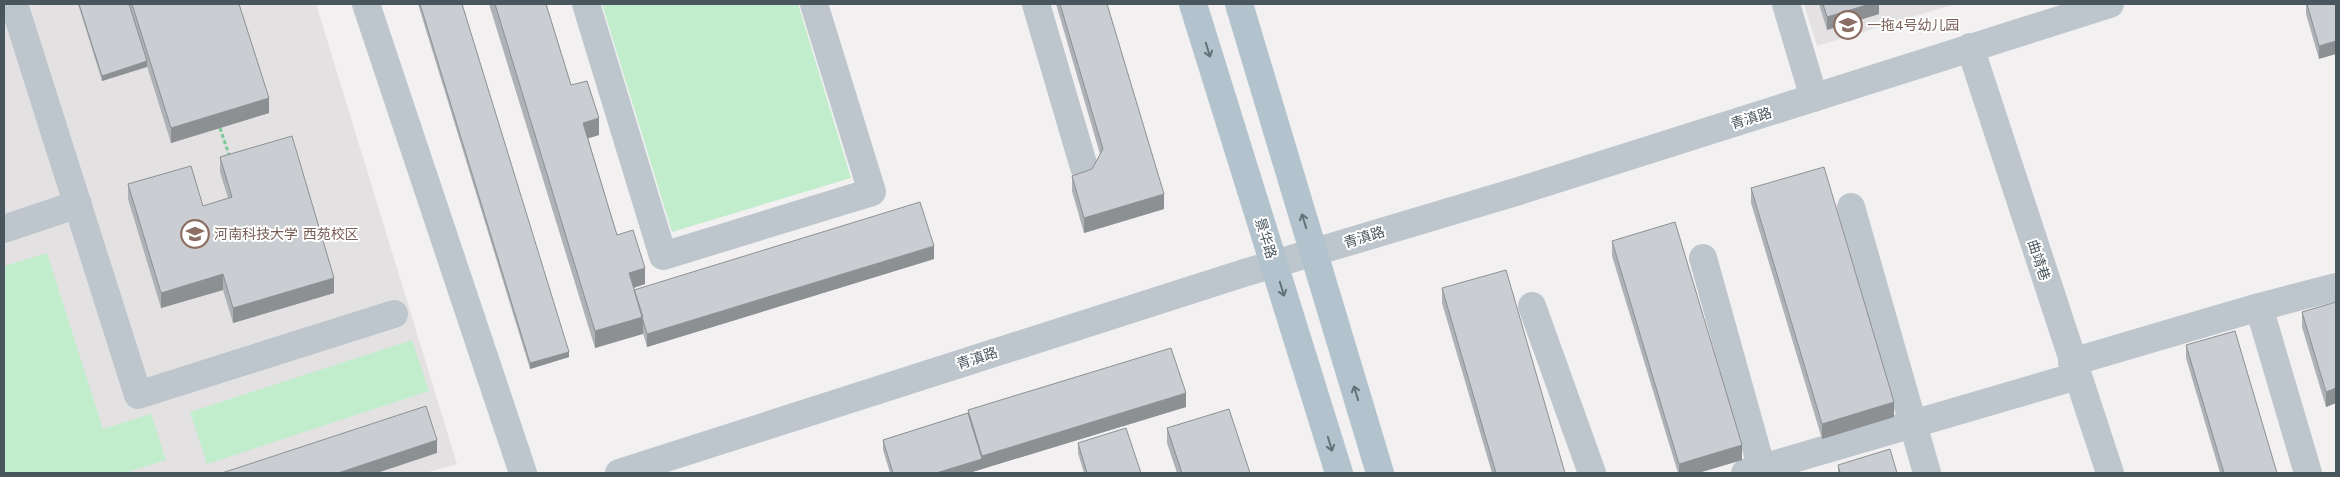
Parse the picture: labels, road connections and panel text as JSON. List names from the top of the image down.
{
  "streets": {
    "main road": ["景华路"],
    "street": ["青滇路", "曲靖巷"]
  },
  "crossings": [
    ["青滇路", "景华路"],
    ["青滇路", "曲靖巷"]
  ],
  "places": {
    "school or university": ["一拖4号幼儿园", "河南科技大学 西苑校区"]
  }
}
